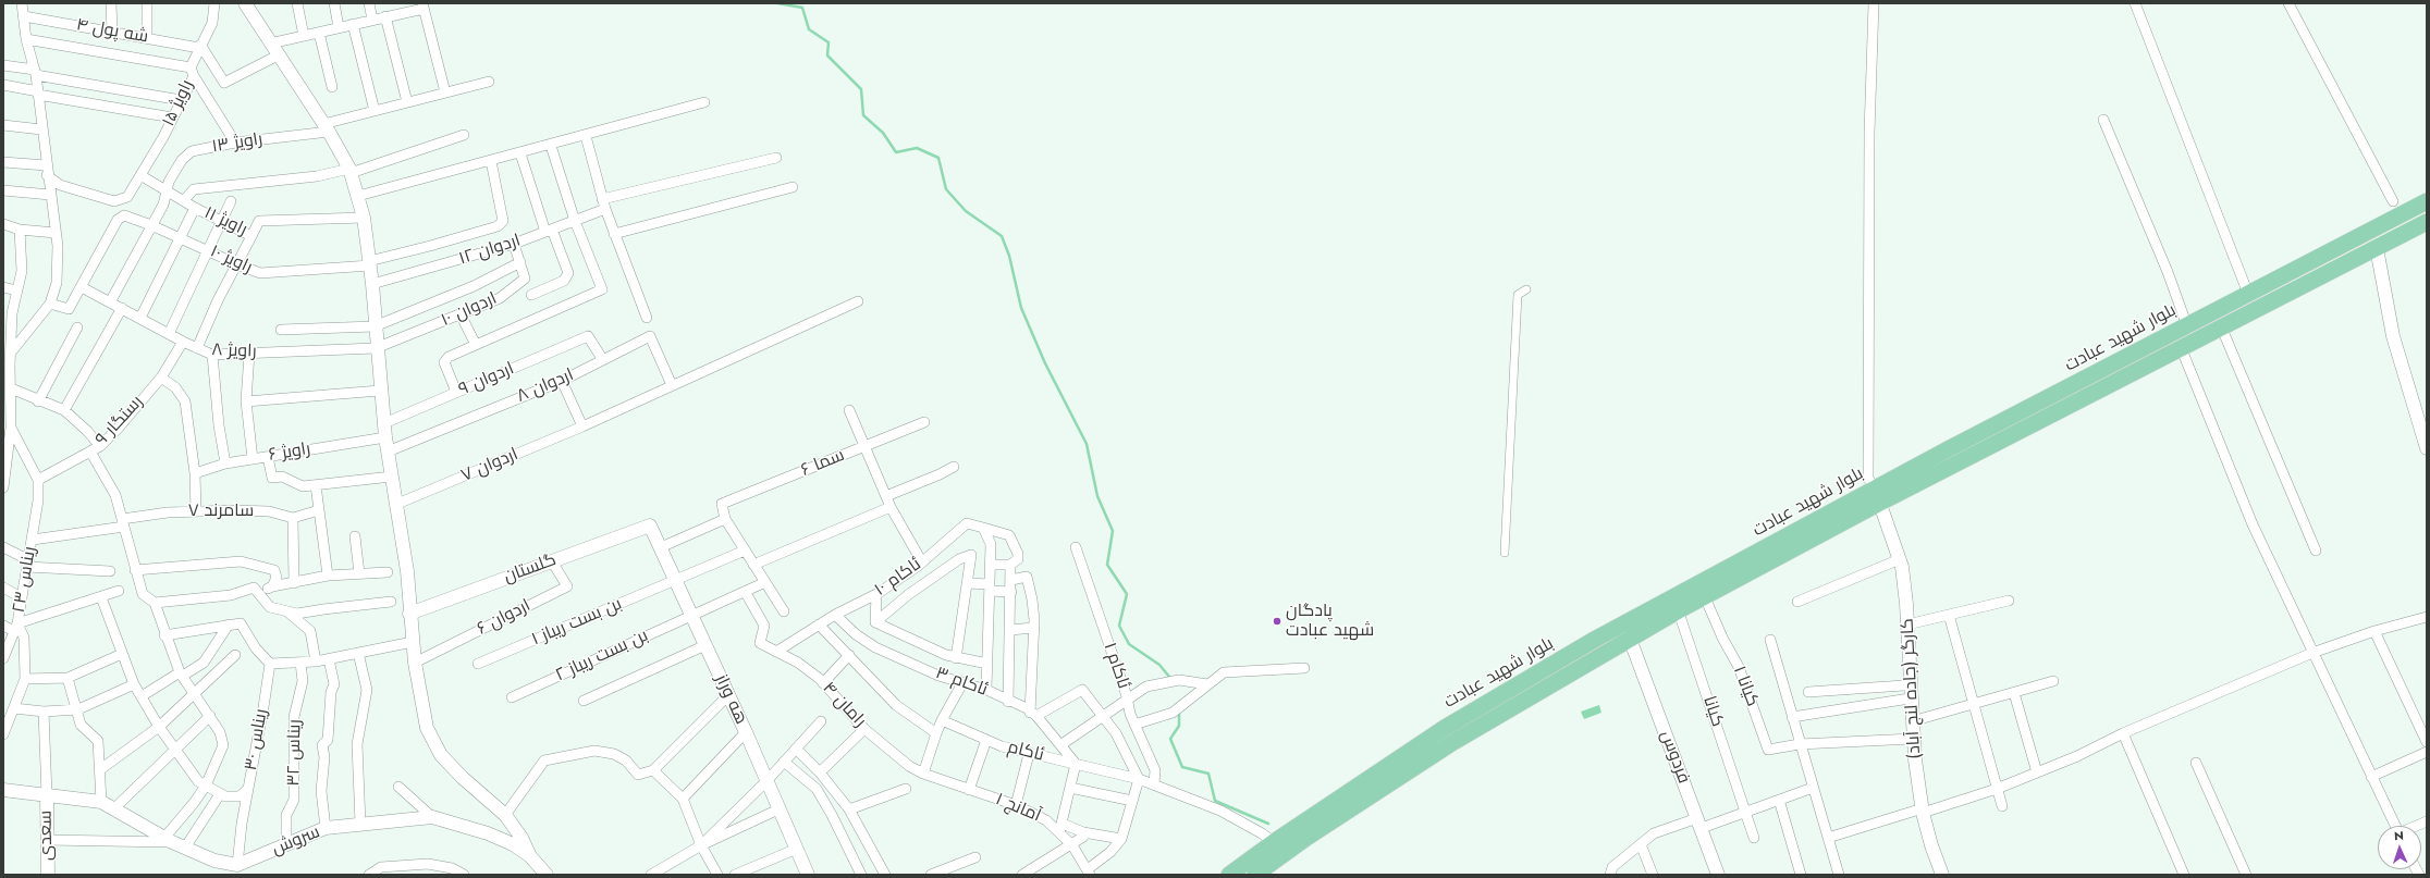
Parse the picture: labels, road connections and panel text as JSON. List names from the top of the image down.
{
  "streets": {
    "main road": ["بلوار شهید عبادت"],
    "street": [
      "شه پول ۴",
      "راویژ ۱۵",
      "راویژ ۱۳",
      "راویژ ۱۱",
      "اردوان ۱۲",
      "راویژ ۱۰",
      "اردوان ۱۰",
      "راویژ ۸",
      "اردوان ۹",
      "اردوان ۸",
      "رستگار ۹",
      "راویژ ۶",
      "سما ۶",
      "اردوان ۷",
      "سامرند ۷",
      "گلستان",
      "ئاکام ۱۰",
      "ریناس ۲۳",
      "اردوان ۶",
      "بن بست ریباز ۱",
      "بن بست ریباز ۲",
      "ئاکام ۱",
      "ئاکام ۳",
      "کیانا ۱",
      "کارگر (جاده لنج آباد)",
      "هه وراز",
      "رامان ۴",
      "کیانا",
      "ریناس ۳۰",
      "ئاکام",
      "ریناس ۳۲",
      "فردوس",
      "آمانج ۱",
      "سعدی",
      "سروش"
    ]
  },
  "crossings": [
    ["شه پول ۴", "راویژ ۱۵"],
    ["راویژ ۱۵", "راویژ ۱۱"],
    ["راویژ ۱۳", "راویژ ۱۱"],
    ["راویژ ۱۳", "راویژ ۱۰"],
    ["راویژ ۱۳", "راویژ ۸"],
    ["اردوان ۱۲", "اردوان ۱۰"],
    ["راویژ ۱۰", "راویژ ۸"],
    ["اردوان ۱۰", "راویژ ۸"],
    ["بلوار شهید عبادت", "کیانا ۱"],
    ["بلوار شهید عبادت", "کارگر (جاده لنج آباد)"],
    ["بلوار شهید عبادت", "کیانا"],
    ["بلوار شهید عبادت", "ئاکام"],
    ["بلوار شهید عبادت", "فردوس"],
    ["راویژ ۸", "رستگار ۹"],
    ["اردوان ۹", "اردوان ۸"],
    ["اردوان ۸", "اردوان ۷"],
    ["رستگار ۹", "ریناس ۲۳"],
    ["سامرند ۷", "ریناس ۲۳"],
    ["گلستان", "اردوان ۶"],
    ["گلستان", "هه وراز"],
    ["ئاکام ۱۰", "ئاکام ۳"],
    ["ئاکام ۱۰", "رامان ۴"],
    ["بن بست ریباز ۱", "هه وراز"],
    ["بن بست ریباز ۲", "هه وراز"],
    ["بن بست ریباز ۲", "رامان ۴"],
    ["ئاکام ۱", "ئاکام"],
    ["ئاکام ۳", "ئاکام"],
    ["رامان ۴", "آمانج ۱"],
    ["ریناس ۳۰", "سروش"],
    ["ریناس ۳۲", "سروش"]
  ],
  "places": ["پادگان شهید عبادت"],
  "north": "top"
}
